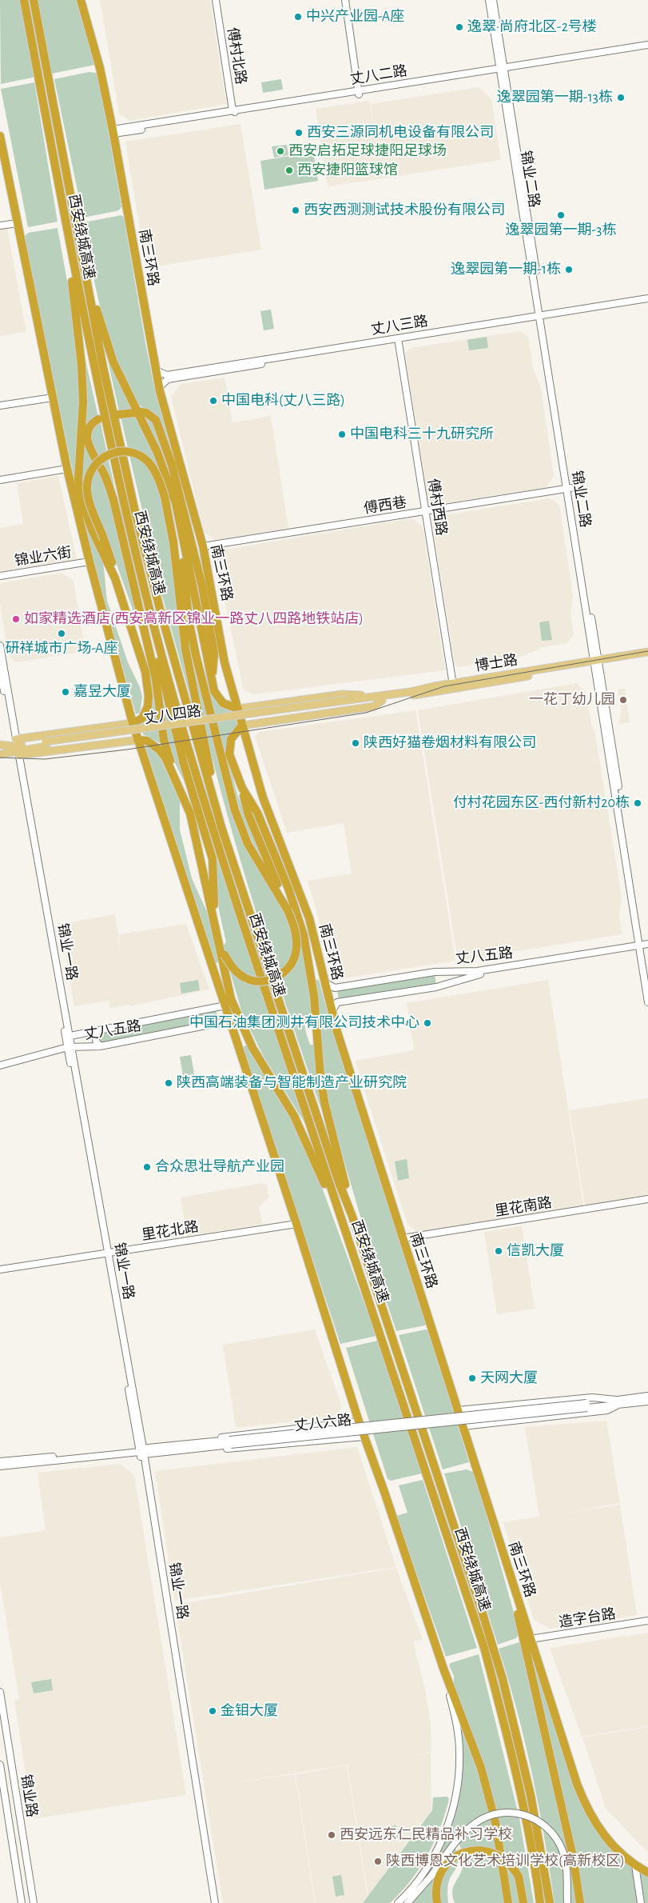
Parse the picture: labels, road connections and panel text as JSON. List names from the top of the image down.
{
  "streets": {
    "highway": ["西安绕城高速", "南三环路"],
    "main road": ["博士路", "丈八四路"],
    "street": [
      "傅村北路",
      "丈八二路",
      "锦业二路",
      "丈八三路",
      "傅西巷",
      "傅村西路",
      "锦业六街",
      "锦业一路",
      "丈八五路",
      "里花南路",
      "里花北路",
      "丈八六路",
      "造字台路",
      "锦业路"
    ]
  },
  "crossings": [
    ["傅村北路", "丈八二路"],
    ["丈八二路", "锦业二路"],
    ["丈八二路", "南三环路"],
    ["锦业二路", "丈八三路"],
    ["锦业二路", "傅西巷"],
    ["锦业二路", "博士路"],
    ["锦业二路", "丈八五路"],
    ["南三环路", "丈八三路"],
    ["南三环路", "傅西巷"],
    ["南三环路", "丈八五路"],
    ["南三环路", "里花南路"],
    ["南三环路", "造字台路"],
    ["丈八三路", "傅村西路"],
    ["傅西巷", "傅村西路"],
    ["博士路", "丈八四路"],
    ["丈八四路", "锦业一路"],
    ["锦业一路", "丈八五路"],
    ["锦业一路", "里花北路"],
    ["锦业一路", "丈八六路"]
  ],
  "places": [
    "中兴产业园-A座",
    "逸翠·尚府北区-2号楼",
    "逸翠园第一期-13栋",
    "西安三源同机电设备有限公司",
    "西安启拓足球捷阳足球场",
    "西安捷阳篮球馆",
    "西安西测测试技术股份有限公司",
    "逸翠园第一期-3栋",
    "逸翠园第一期-1栋",
    "中国电科(丈八三路)",
    "中国电科三十九研究所",
    "如家精选酒店(西安高新区锦业一路丈八四路地铁站店)",
    "研祥城市广场-A座",
    "嘉昱大厦",
    "一花丁幼儿园",
    "陕西好猫卷烟材料有限公司",
    "付村花园东区-西付新村20栋",
    "中国石油集团测井有限公司技术中心",
    "陕西高端装备与智能制造产业研究院",
    "合众思壮导航产业园",
    "信凯大厦",
    "天网大厦",
    "金钼大厦",
    "西安远东仁民精品补习学校",
    "陕西博恩文化艺术培训学校(高新校区)"
  ]
}
